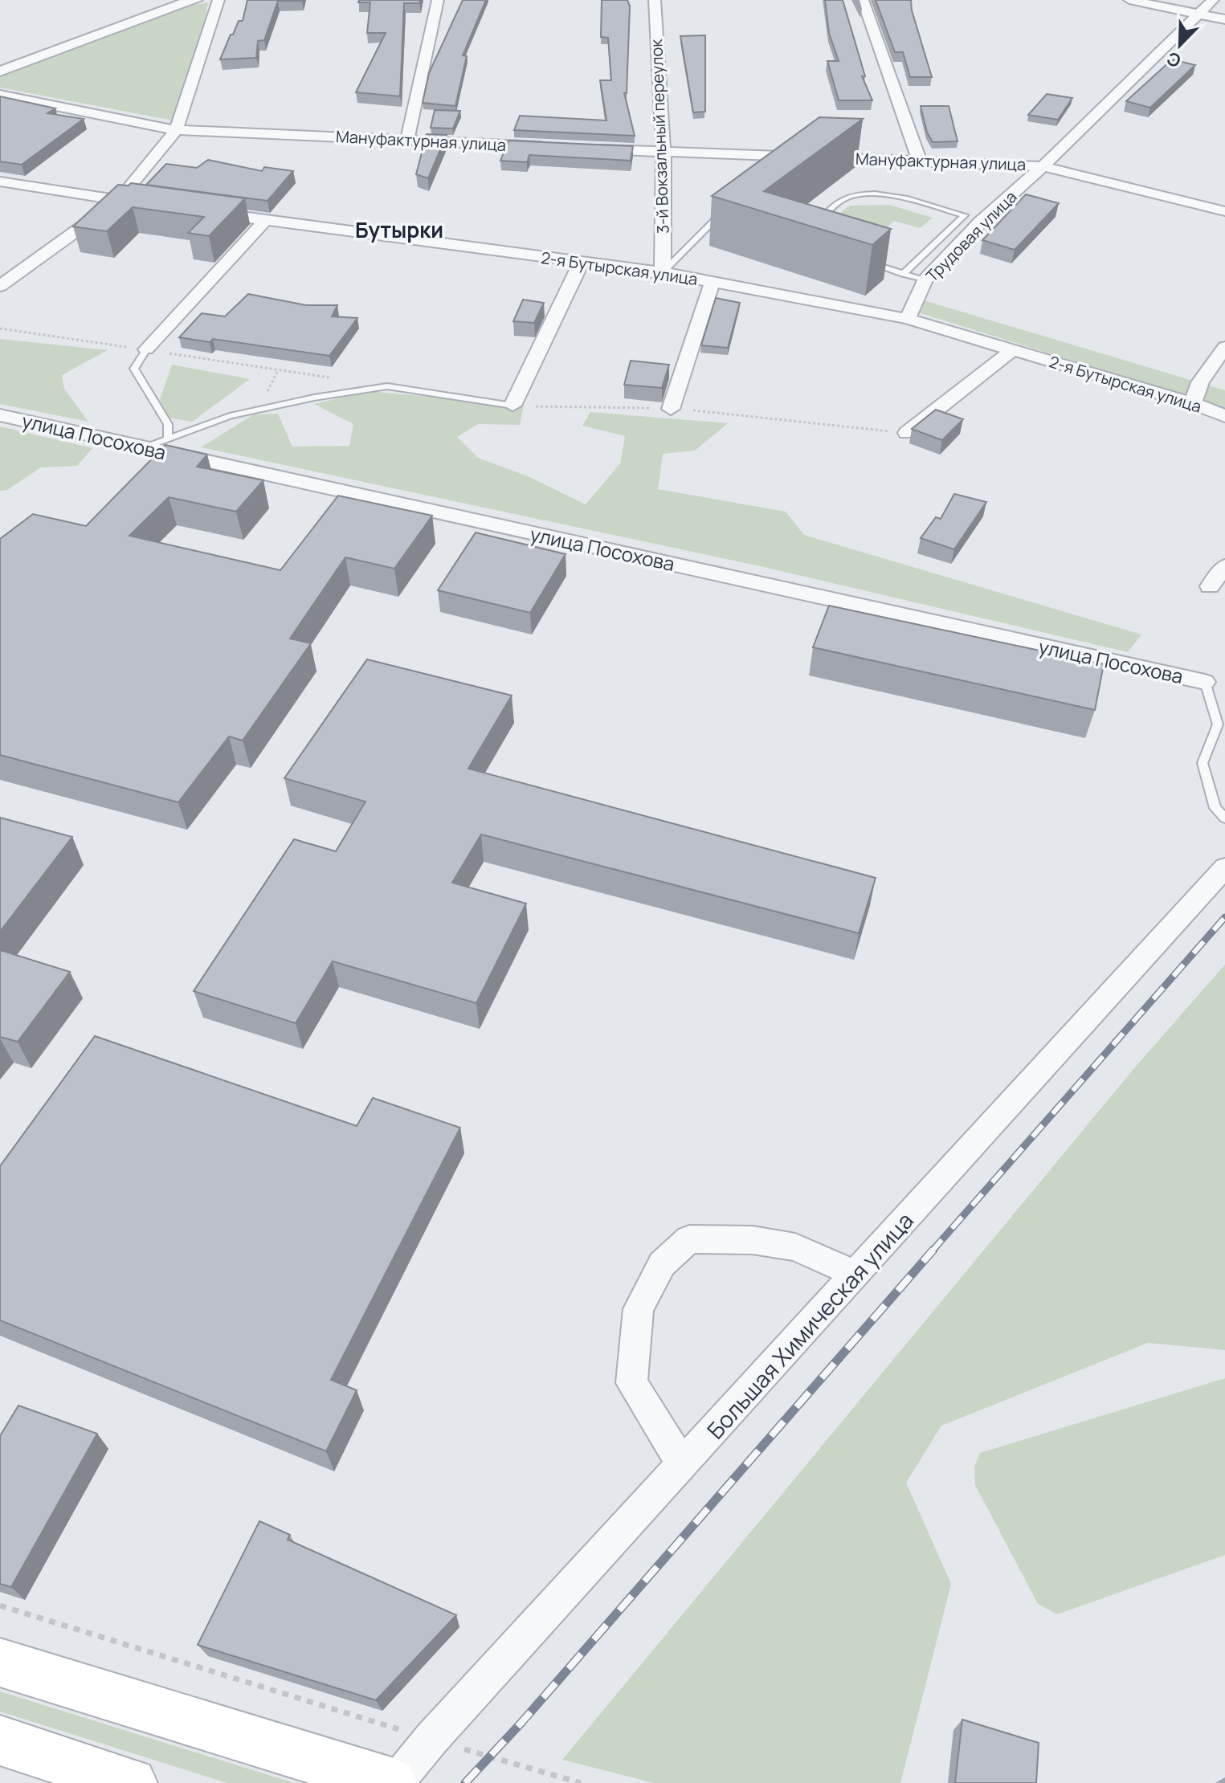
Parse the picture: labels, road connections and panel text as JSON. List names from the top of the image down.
{
  "streets": {
    "street": [
      "3-й Вокзальный переулок",
      "Мануфактурная улица",
      "Трудовая улица",
      "2-я Бутырская улица",
      "улица Посохова",
      "Большая Химическая улица"
    ]
  },
  "crossings": [
    ["3-й Вокзальный переулок", "Мануфактурная улица"],
    ["3-й Вокзальный переулок", "2-я Бутырская улица"],
    ["Мануфактурная улица", "Трудовая улица"],
    ["Трудовая улица", "2-я Бутырская улица"]
  ],
  "districts": ["Бутырки"],
  "north": "bottom left"
}
